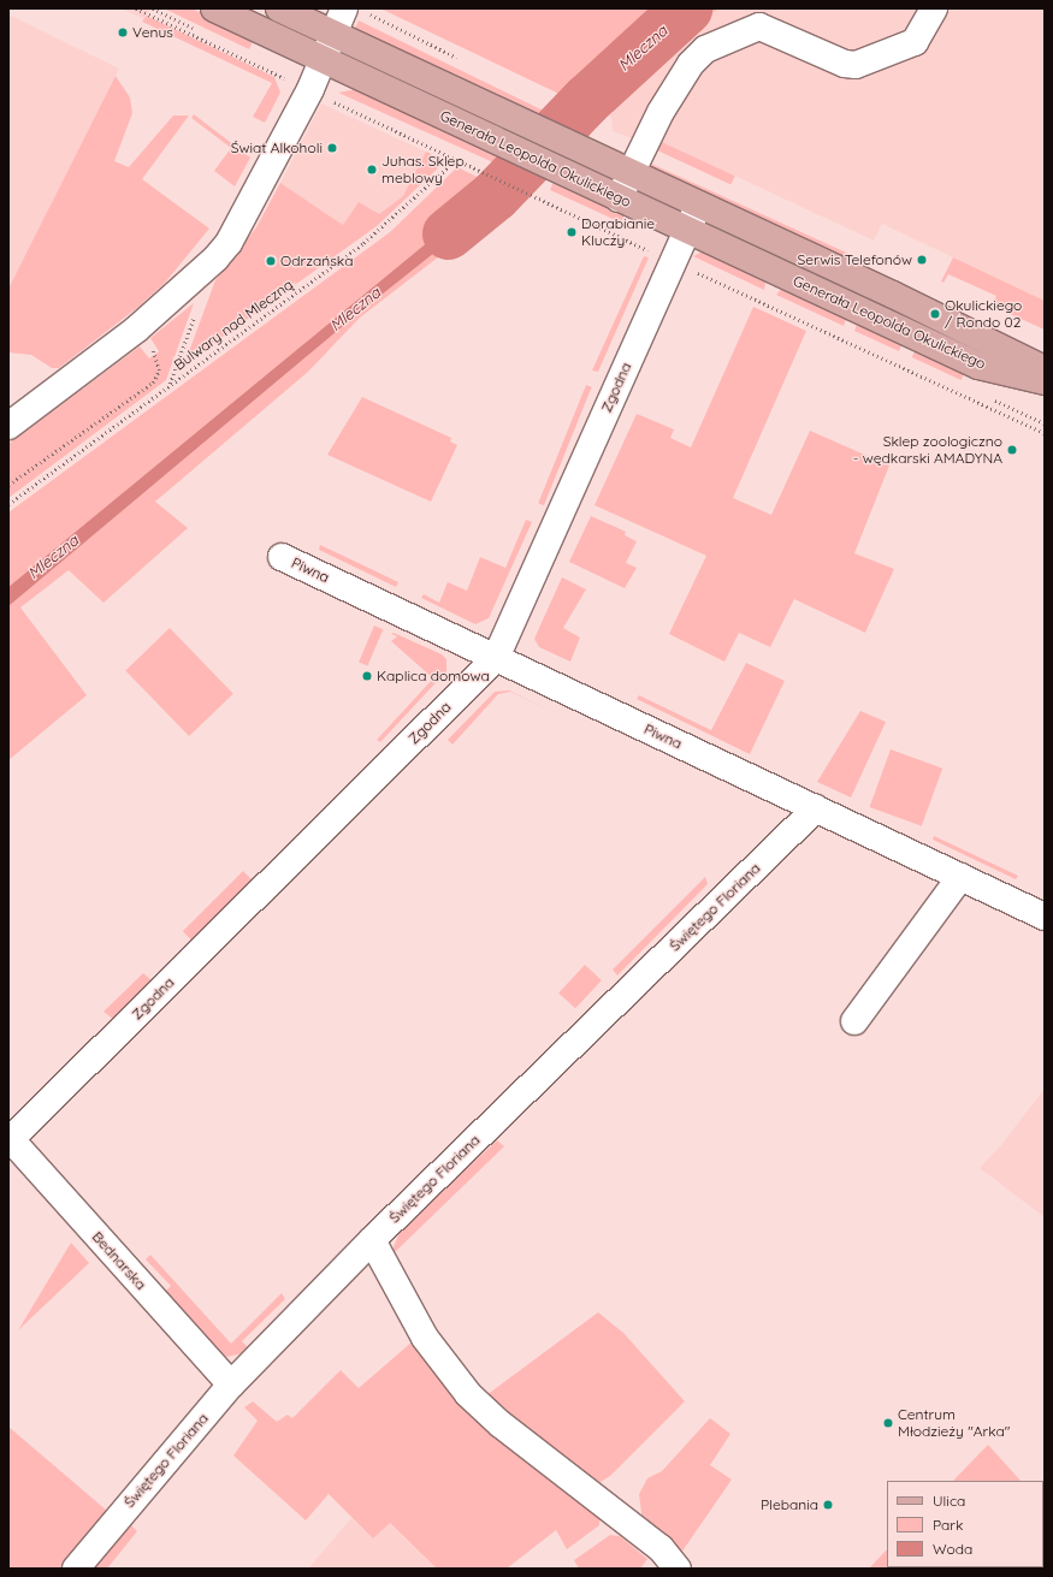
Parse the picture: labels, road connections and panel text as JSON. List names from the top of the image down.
{
  "streets": {
    "main road": ["Generała Leopolda Okulickiego"],
    "street": [
      "Zgodna",
      "Piwna",
      "Świętego Floriana",
      "Bednarska"
    ],
    "path": ["Bulwary nad Mleczną"]
  },
  "crossings": [
    ["Generała Leopolda Okulickiego", "Zgodna"],
    ["Zgodna", "Piwna"],
    ["Zgodna", "Bednarska"],
    ["Piwna", "Świętego Floriana"],
    ["Świętego Floriana", "Bednarska"]
  ],
  "water": ["Mleczna"],
  "places": [
    "Venus",
    "Świat Alkoholi",
    "Juhas. Sklep meblowy",
    "Dorabianie Kluczy",
    "Serwis Telefonów",
    "Odrzańska",
    "Okulickiego / Rondo 02",
    "Sklep zoologiczno - wędkarski AMADYNA",
    "Kaplica domowa",
    "Centrum Młodzieży \"Arka\"",
    "Plebania"
  ],
  "legend": ["Ulica", "Park", "Woda"]
}
